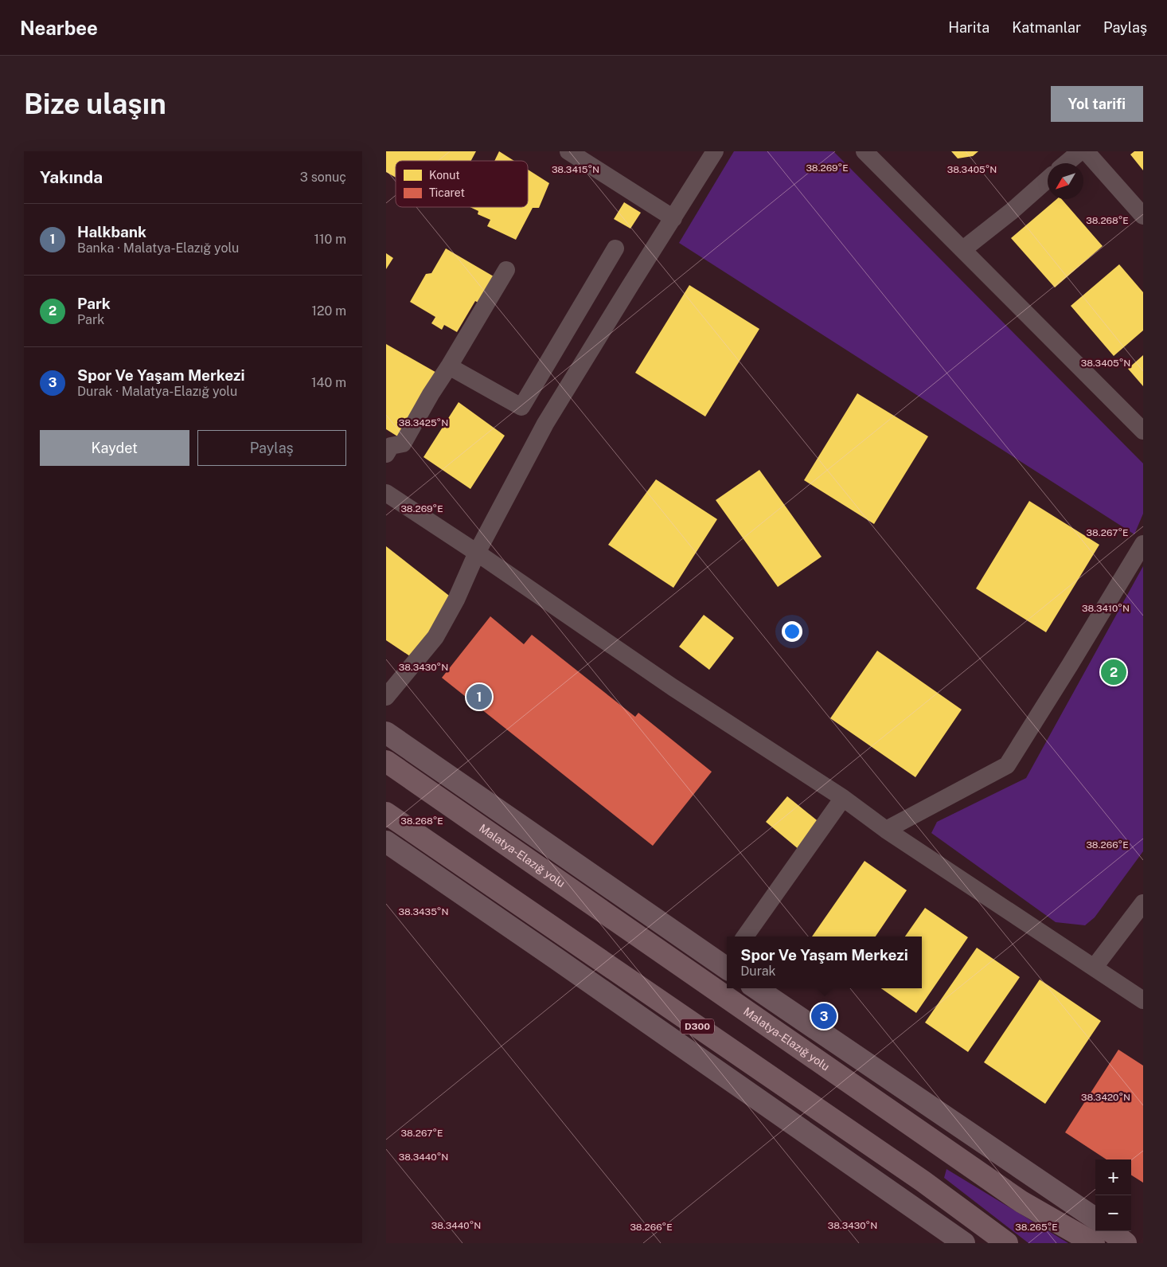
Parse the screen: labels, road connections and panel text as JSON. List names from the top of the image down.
{
  "streets": {
    "highway": ["Malatya-Elazığ yolu", "D300"]
  },
  "legend": ["Konut", "Ticaret"],
  "north": "bottom left",
  "page": {
    "header": "Nearbee",
    "nav": ["Harita", "Katmanlar", "Paylaş"],
    "buttons": [
      "Yol tarifi",
      ["Kaydet", "Paylaş"]
    ],
    "title": "Bize ulaşın",
    "heading": ["Yakında", "3 sonuç"],
    "list": [
      {
        "mark": "1",
        "name": "Halkbank",
        "note": "Banka · Malatya-Elazığ yolu",
        "value": "110 m"
      },
      {
        "mark": "2",
        "name": "Park",
        "note": "Park",
        "value": "120 m"
      },
      {
        "mark": "3",
        "name": "Spor Ve Yaşam Merkezi",
        "note": "Durak · Malatya-Elazığ yolu",
        "value": "140 m"
      }
    ],
    "pins": ["2", "1", "3"],
    "popup": ["Spor Ve Yaşam Merkezi", "Durak"],
    "map_buttons": ["+", "−"]
  },
  "coordinates": [
    "38.269°E",
    "38.3415°N",
    "38.3405°N",
    "38.268°E",
    "38.3425°N",
    "38.267°E",
    "38.3410°N",
    "38.3430°N",
    "38.266°E",
    "38.3435°N",
    "38.3420°N",
    "38.3440°N",
    "38.265°E"
  ]
}
